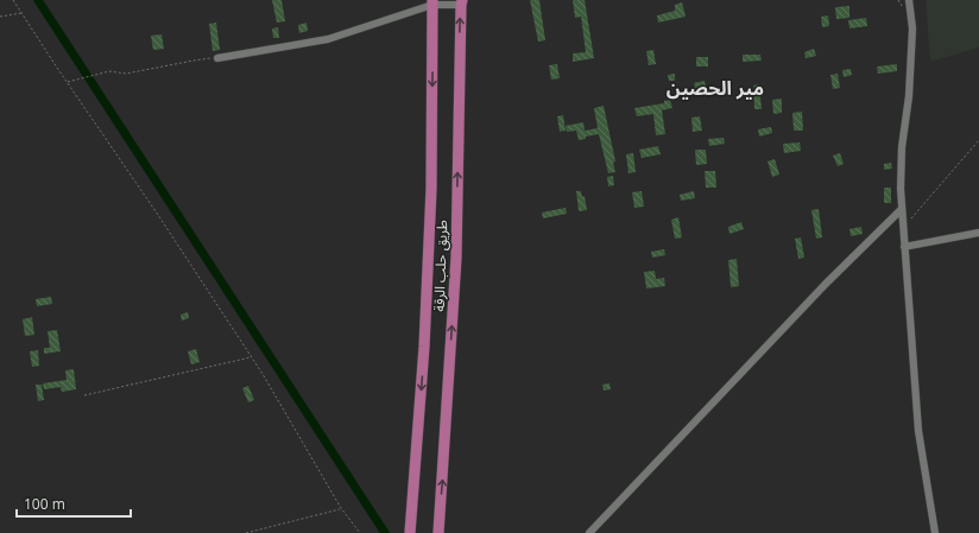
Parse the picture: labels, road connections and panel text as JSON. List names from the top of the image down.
{
  "streets": {
    "highway": ["طريق حلب الرقة"]
  },
  "districts": ["مير الحصين"],
  "scale_bar": "100 m"
}
